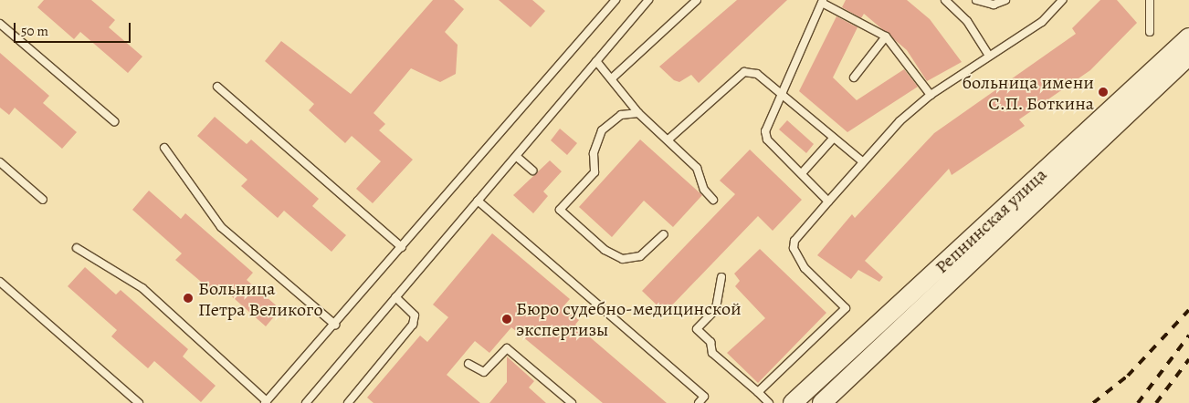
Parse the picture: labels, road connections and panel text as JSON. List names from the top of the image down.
{
  "streets": {
    "street": ["Репнинская улица"]
  },
  "places": ["больница имени С.П. Боткина", "Больница Петра Великого", "Бюро судебно-медицинской экспертизы"],
  "scale_bar": "50 m"
}
